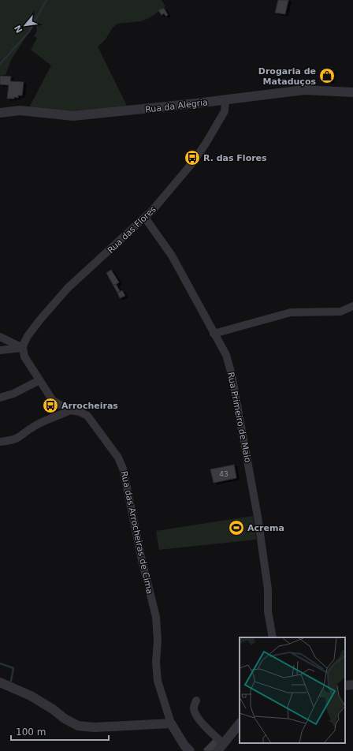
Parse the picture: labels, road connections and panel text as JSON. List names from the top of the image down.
{
  "streets": {
    "street": [
      "Rua da Alegria",
      "Rua das Flores",
      "Rua Primeiro de Maio",
      "Rua das Arrocheiras de Cima"
    ]
  },
  "crossings": [
    ["Rua da Alegria", "Rua das Flores"],
    ["Rua das Flores", "Rua Primeiro de Maio"],
    ["Rua das Flores", "Rua das Arrocheiras de Cima"]
  ],
  "places": {
    "shop": ["Drogaria de Mataduços"],
    "bus stop": ["R. das Flores", "Arrocheiras"],
    "sports": ["Acrema"]
  },
  "house_numbers": ["43"],
  "scale_bar": "100 m",
  "north": "bottom left"
}
